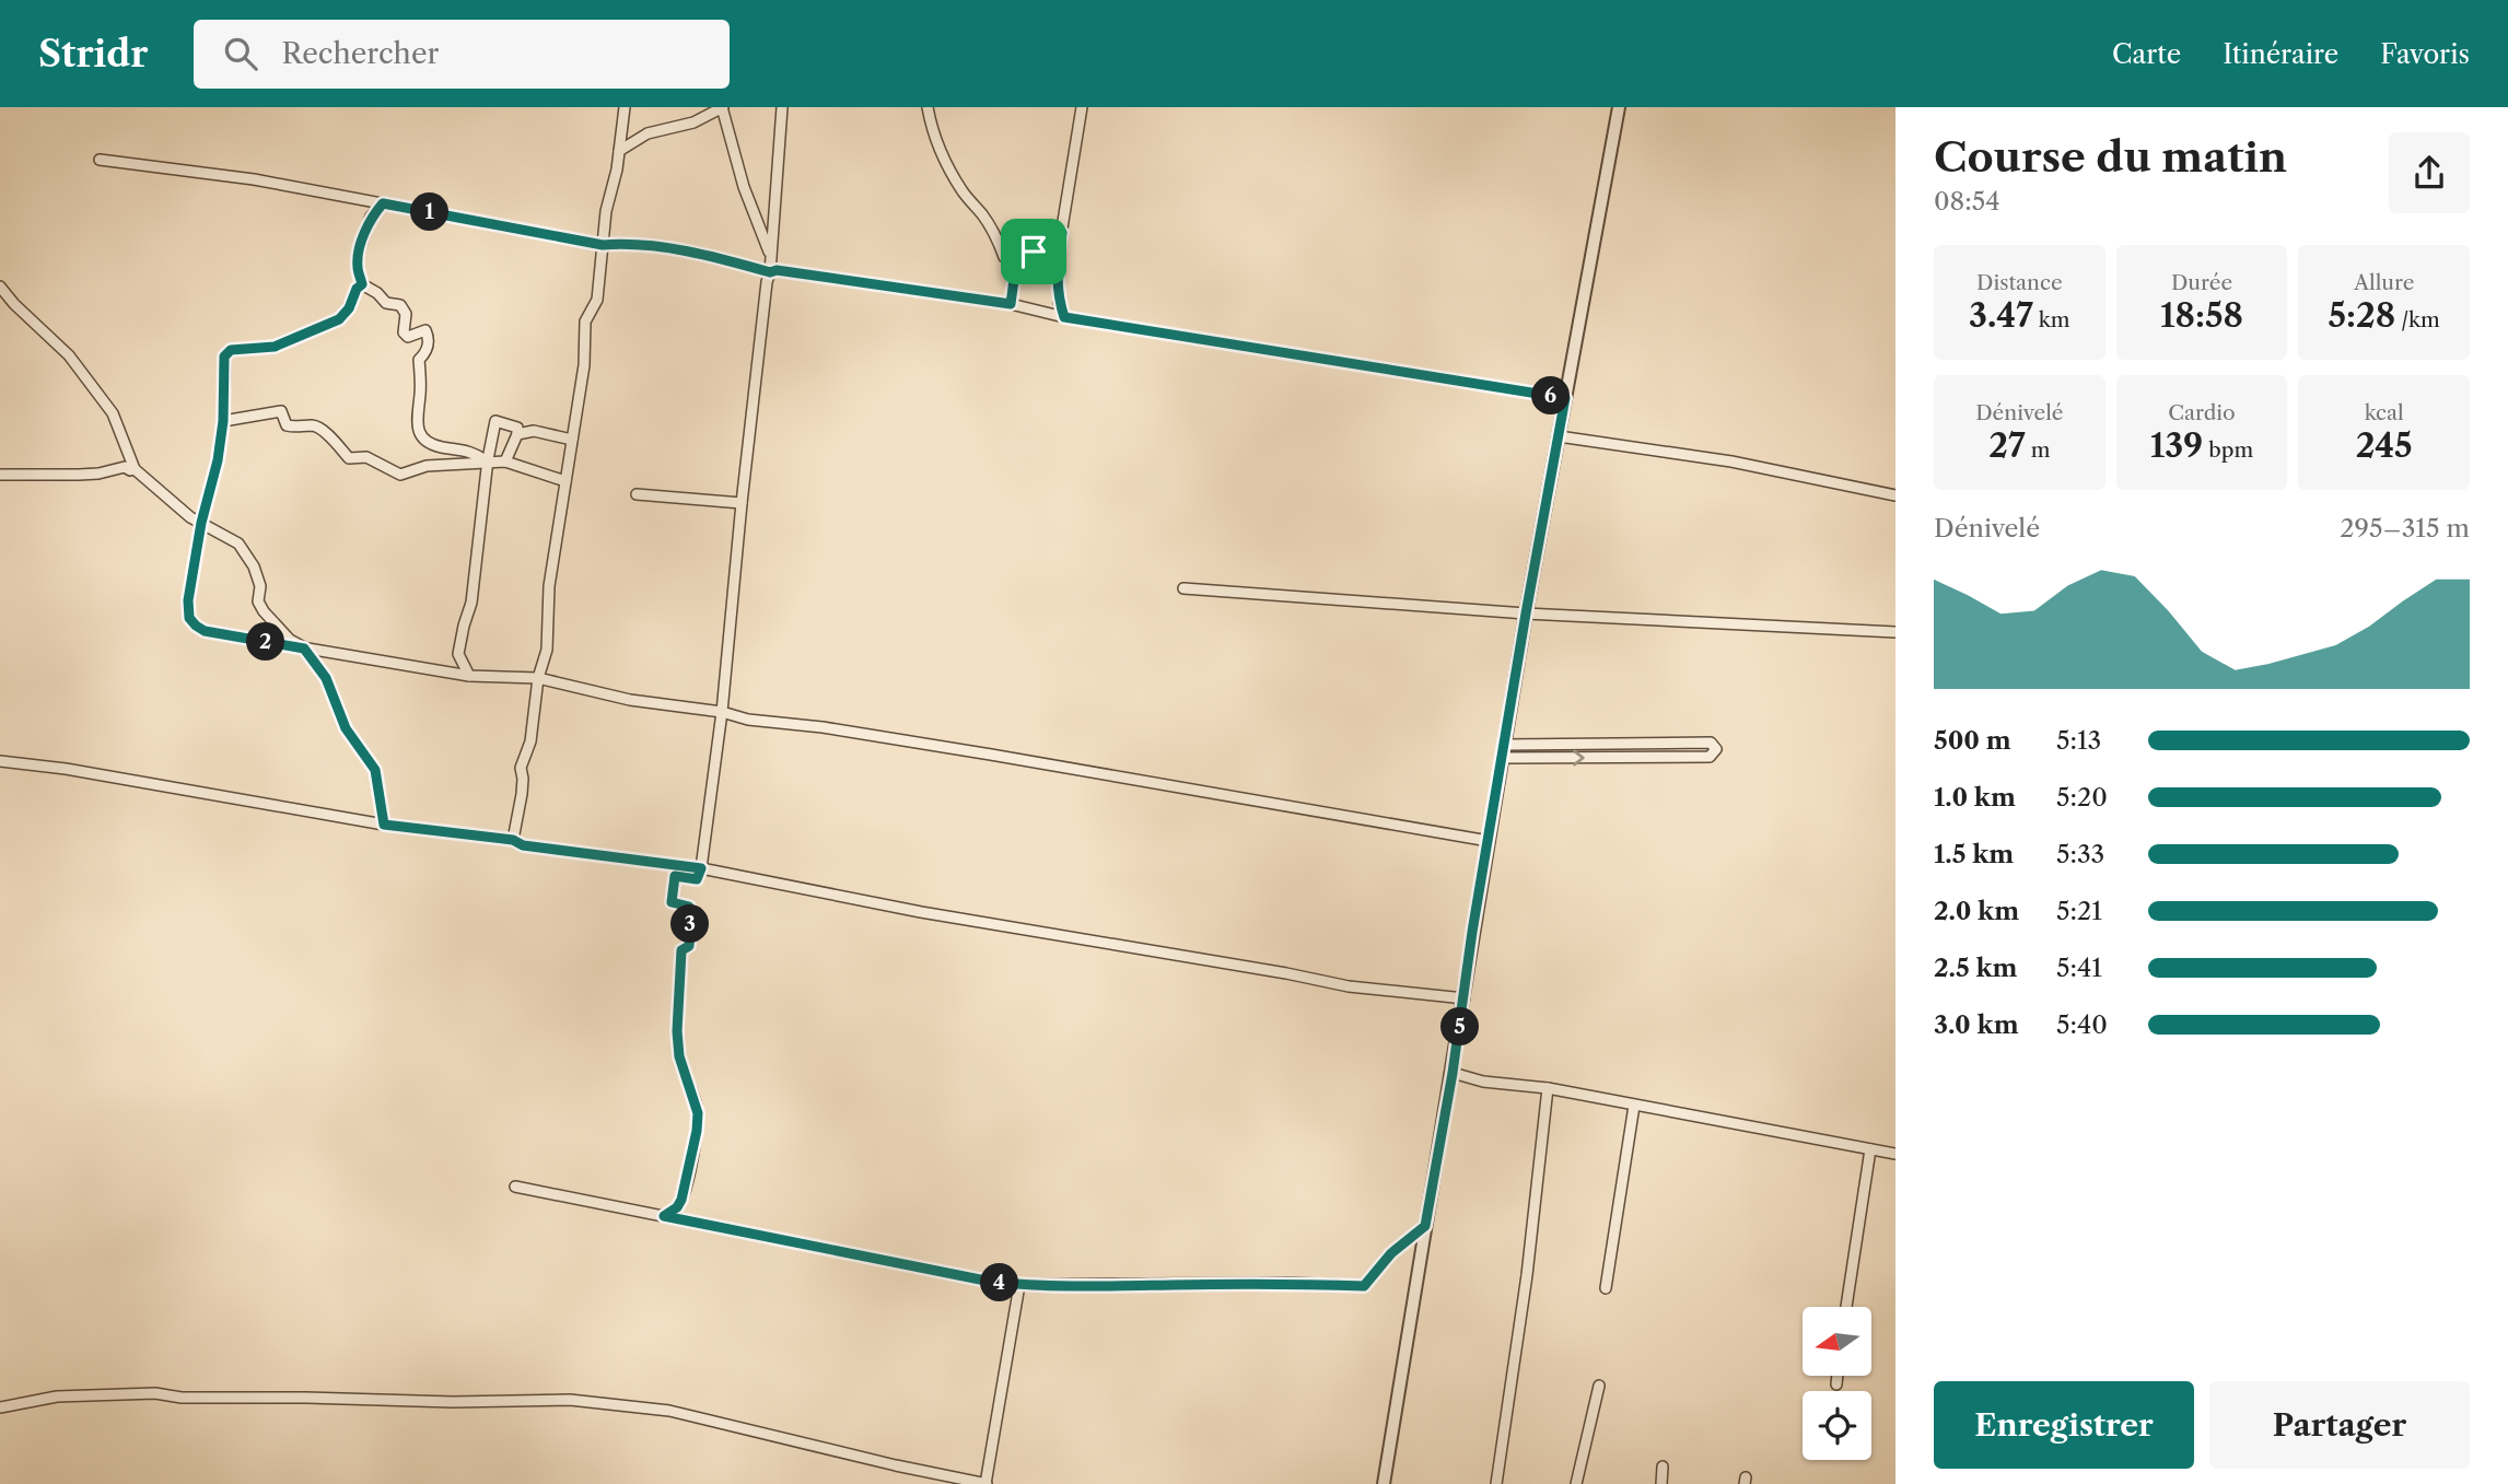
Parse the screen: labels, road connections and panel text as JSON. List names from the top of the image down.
{
  "north": "left",
  "page": {
    "header": "Stridr",
    "search": "Rechercher",
    "nav": ["Carte", "Itinéraire", "Favoris"],
    "heading": ["Course du matin", "08:54"],
    "pins": [
      "1",
      "6",
      "2",
      "3",
      "5",
      "4"
    ],
    "stats": [
      ["Distance", "3.47 km"],
      ["Durée", "18:58"],
      ["Allure", "5:28 /km"],
      ["Dénivelé", "27 m"],
      ["Cardio", "139 bpm"],
      ["kcal", "245"]
    ],
    "chart": ["Dénivelé", "295–315 m"],
    "list": [
      {
        "name": "500 m",
        "note": "5:13"
      },
      {
        "name": "1.0 km",
        "note": "5:20"
      },
      {
        "name": "1.5 km",
        "note": "5:33"
      },
      {
        "name": "2.0 km",
        "note": "5:21"
      },
      {
        "name": "2.5 km",
        "note": "5:41"
      },
      {
        "name": "3.0 km",
        "note": "5:40"
      }
    ],
    "buttons": ["Enregistrer", "Partager"]
  }
}
